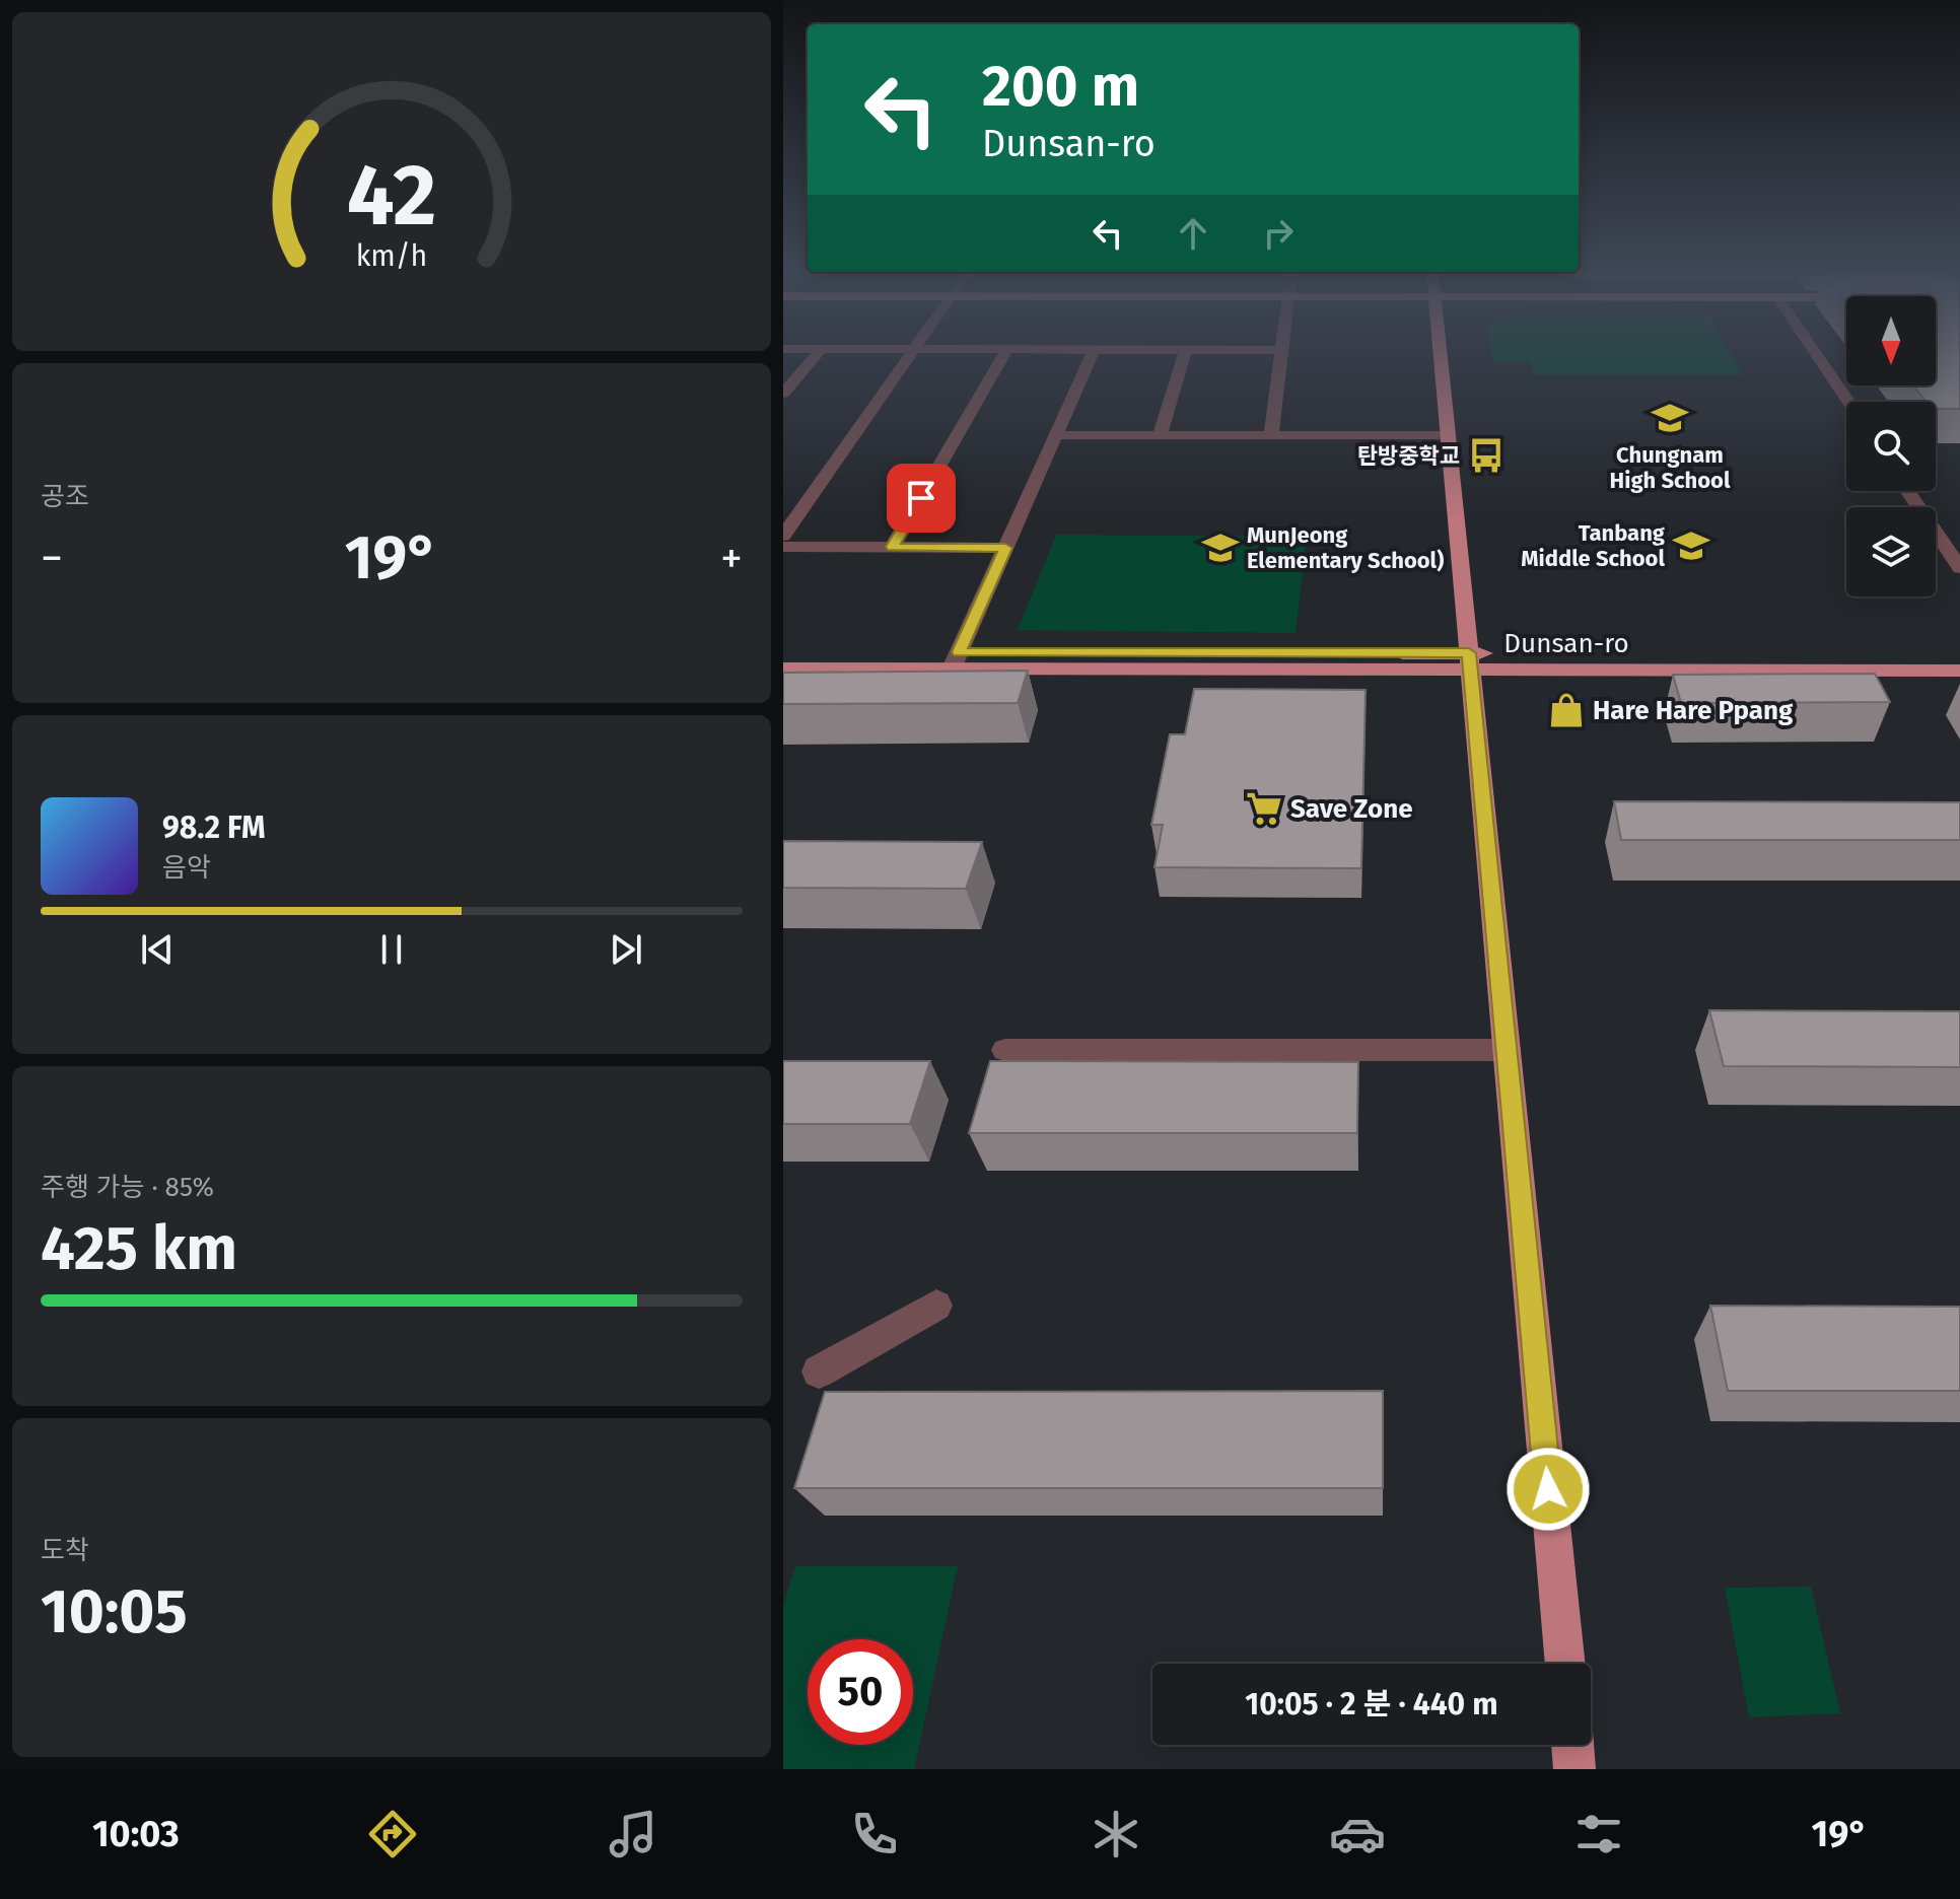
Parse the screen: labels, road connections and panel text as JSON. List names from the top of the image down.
{
  "streets": {
    "main road": ["Dunsan-ro"]
  },
  "places": {
    "school or university": ["Chungnam High School", "Tanbang Middle School", "MunJeong Elementary School)"],
    "bus stop": ["탄방중학교"],
    "shop": ["Hare Hare Ppang"],
    "supermarket": ["Save Zone"]
  },
  "north": "bottom",
  "page": {
    "turn": ["200 m", "Dunsan-ro"],
    "tile": [
      "공조",
      ["주행 가능 · 85%", "425 km"],
      ["도착", "10:05"]
    ],
    "heat": ["−", "19°", "+"],
    "song": ["98.2 FM", "음악"],
    "limit": "50",
    "trip": "10:05 · 2 분 · 440 m",
    "tabs": ["10:03", "19°"],
    "gauge": ["42", "km/h"]
  }
}
